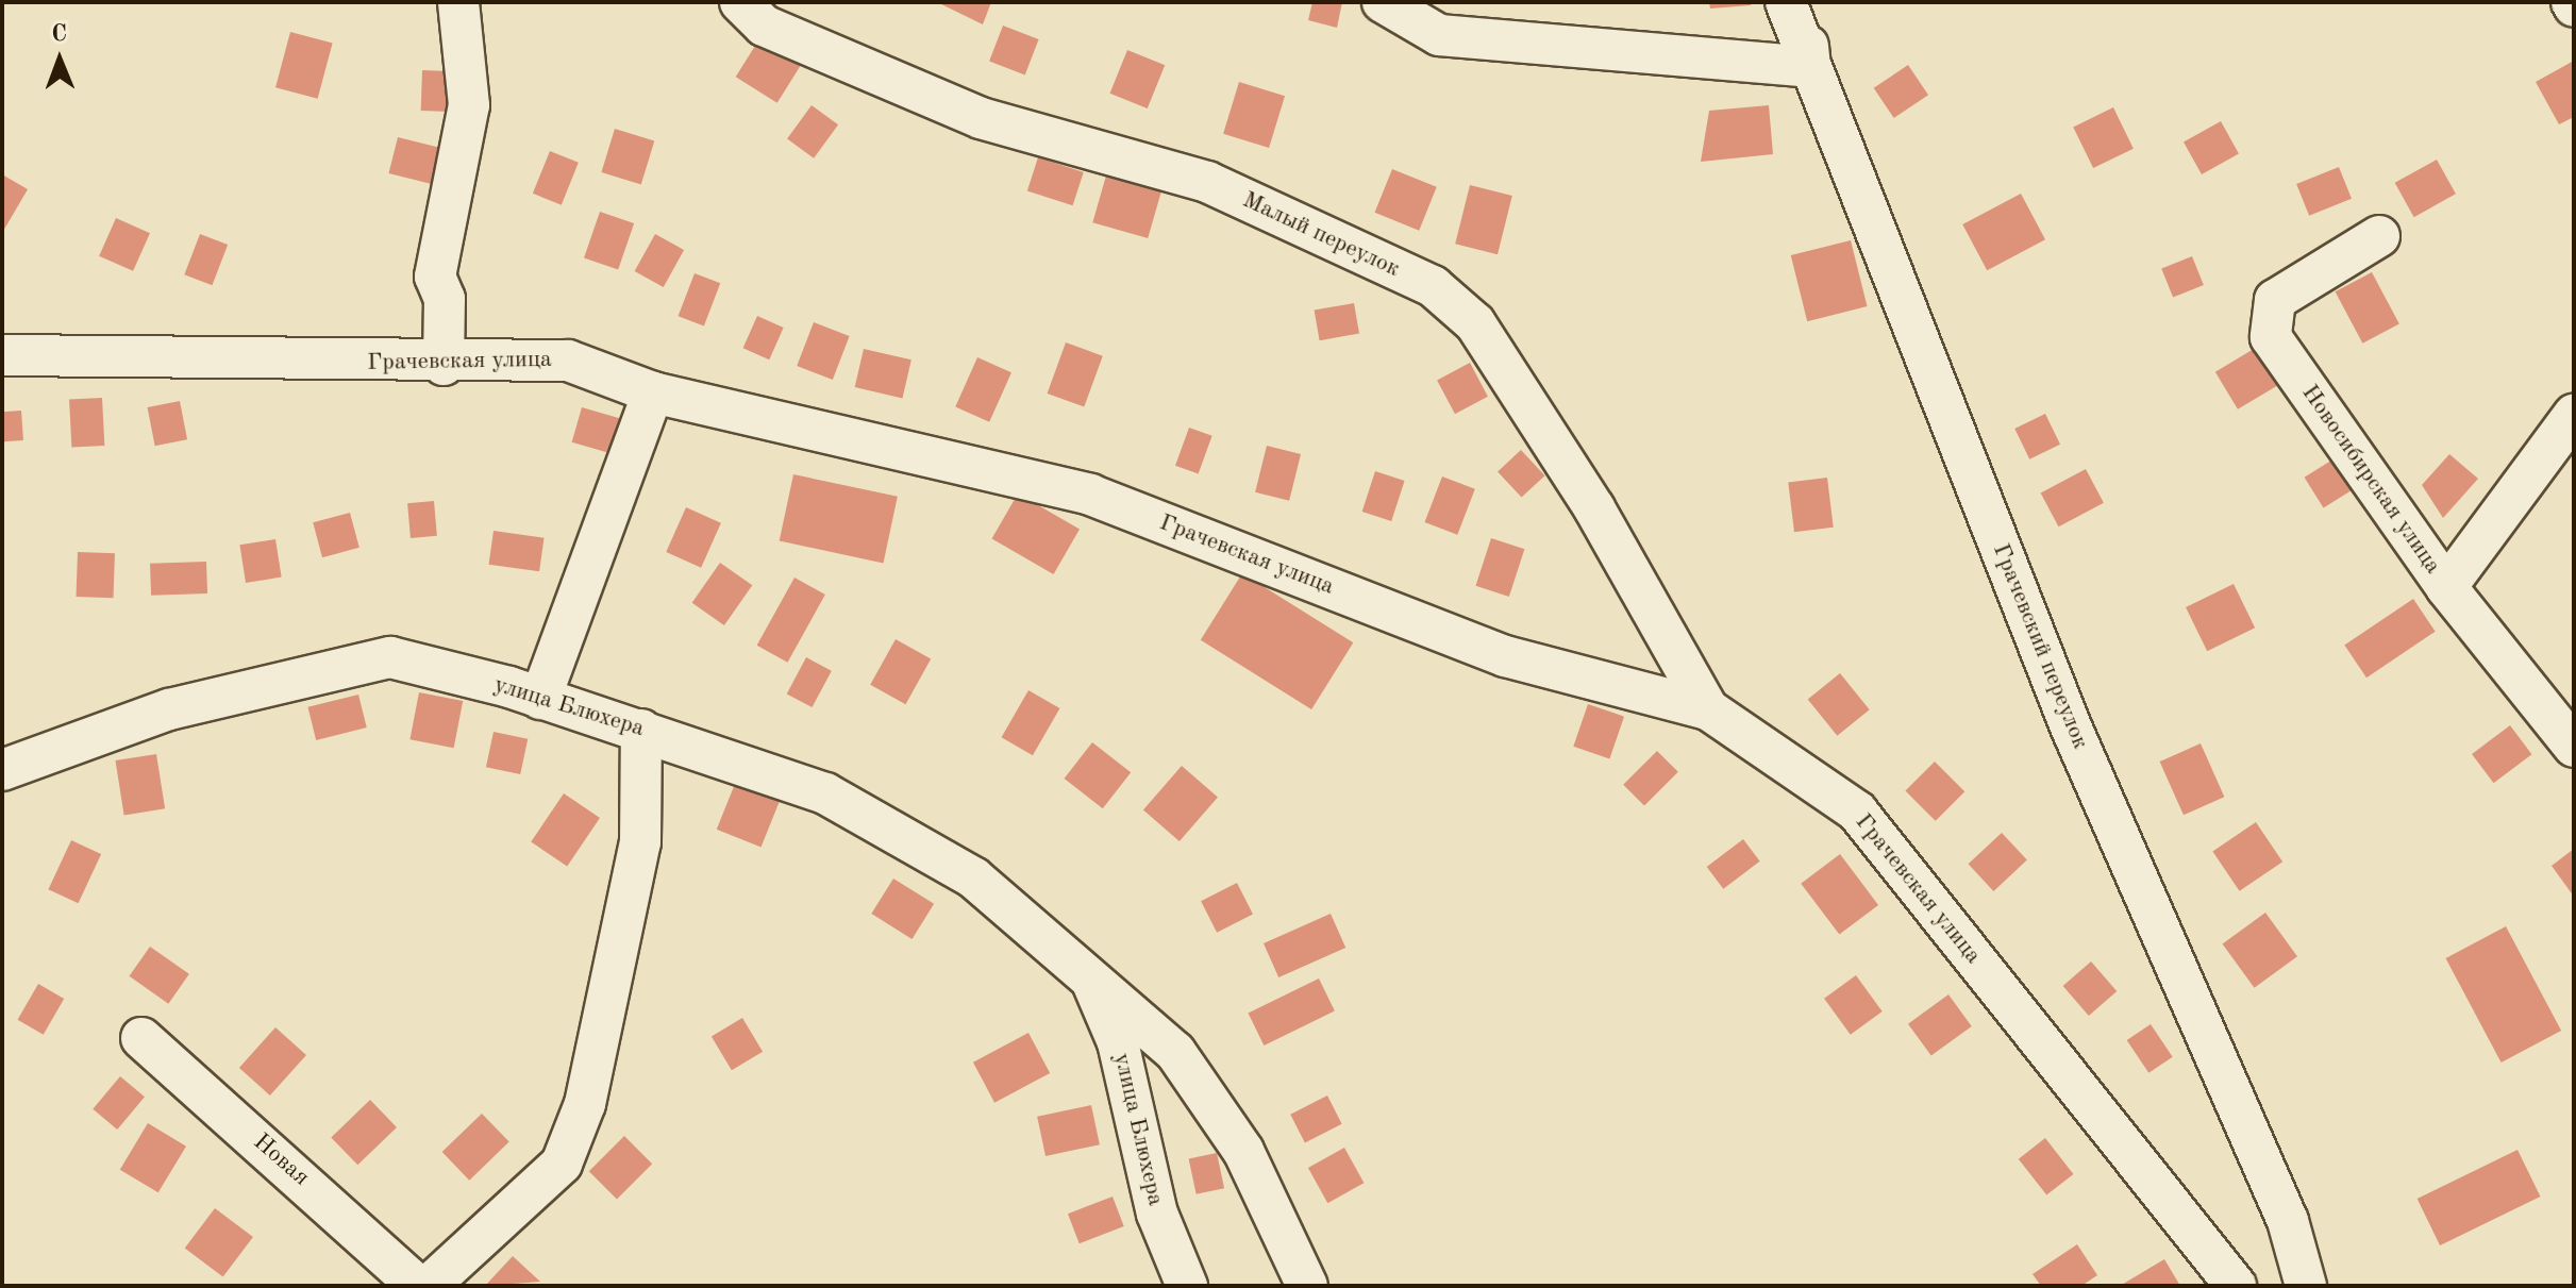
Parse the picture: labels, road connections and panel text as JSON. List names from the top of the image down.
{
  "streets": {
    "street": [
      "Малый переулок",
      "Грачевская улица",
      "Новосибирская улица",
      "Грачевский переулок",
      "улица Блюхера",
      "Новая"
    ]
  },
  "crossings": [
    ["Малый переулок", "Грачевская улица"]
  ],
  "north": "top"
}
